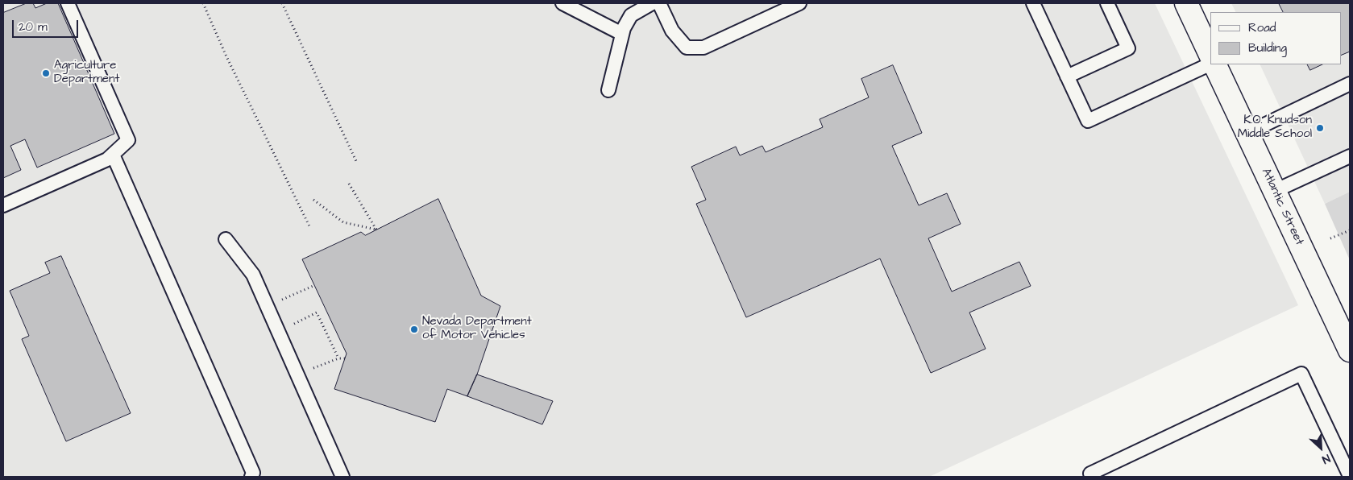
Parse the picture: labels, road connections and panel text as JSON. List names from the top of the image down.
{
  "streets": {
    "street": ["Atlantic Street"]
  },
  "places": ["Agriculture Department", "K.O. Knudson Middle School", "Nevada Department of Motor Vehicles"],
  "legend": ["Road", "Building"],
  "scale_bar": "20 m",
  "north": "bottom right"
}
